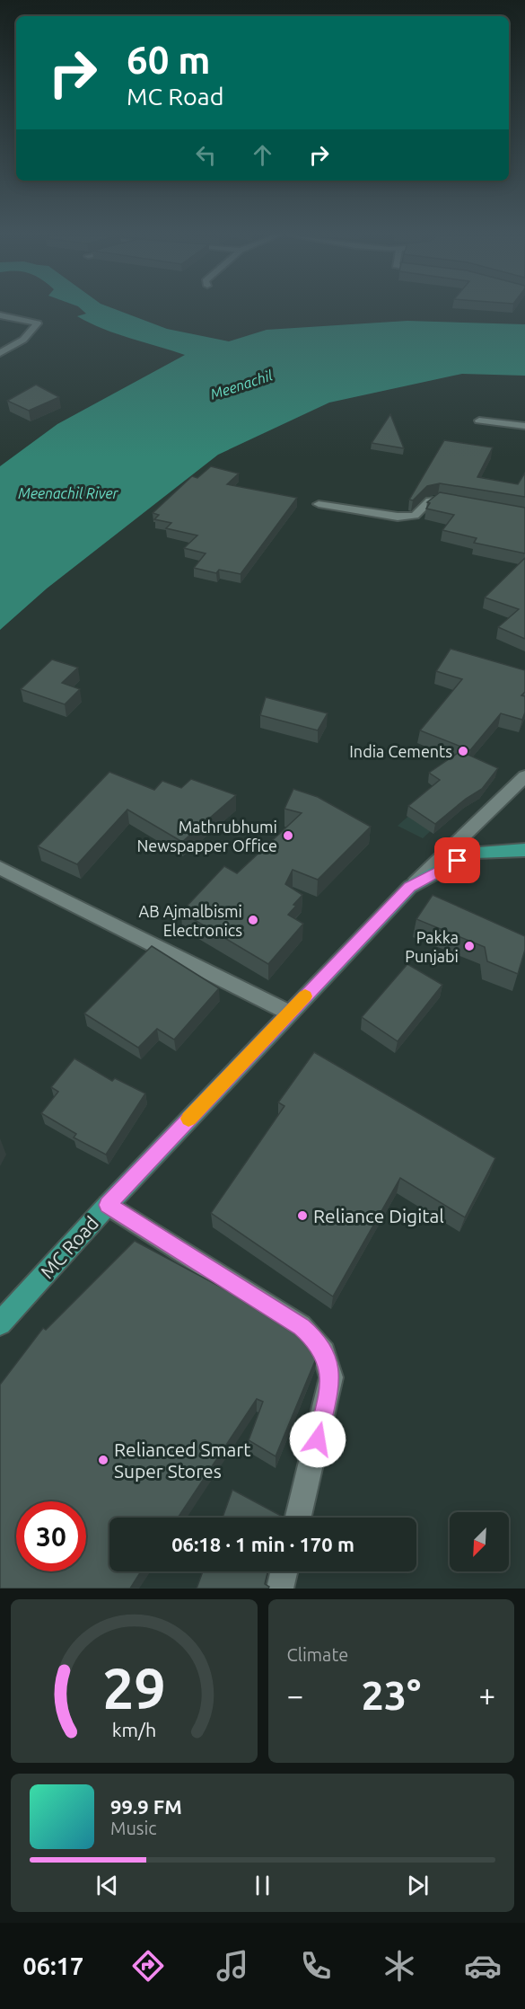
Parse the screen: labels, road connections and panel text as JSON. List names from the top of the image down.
{
  "streets": {
    "main road": ["MC Road"]
  },
  "water": ["Meenachil", "Meenachil River"],
  "places": [
    "India Cements",
    "Mathrubhumi Newspapper Office",
    "AB Ajmalbismi Electronics",
    "Pakka Punjabi",
    "Reliance Digital",
    "Relianced Smart Super Stores"
  ],
  "north": "bottom left",
  "page": {
    "turn": ["60 m", "MC Road"],
    "limit": "30",
    "trip": "06:18 · 1 min · 170 m",
    "tile": "Climate",
    "heat": ["−", "23°", "+"],
    "song": ["99.9 FM", "Music"],
    "tabs": "06:17",
    "gauge": ["29", "km/h"]
  }
}
